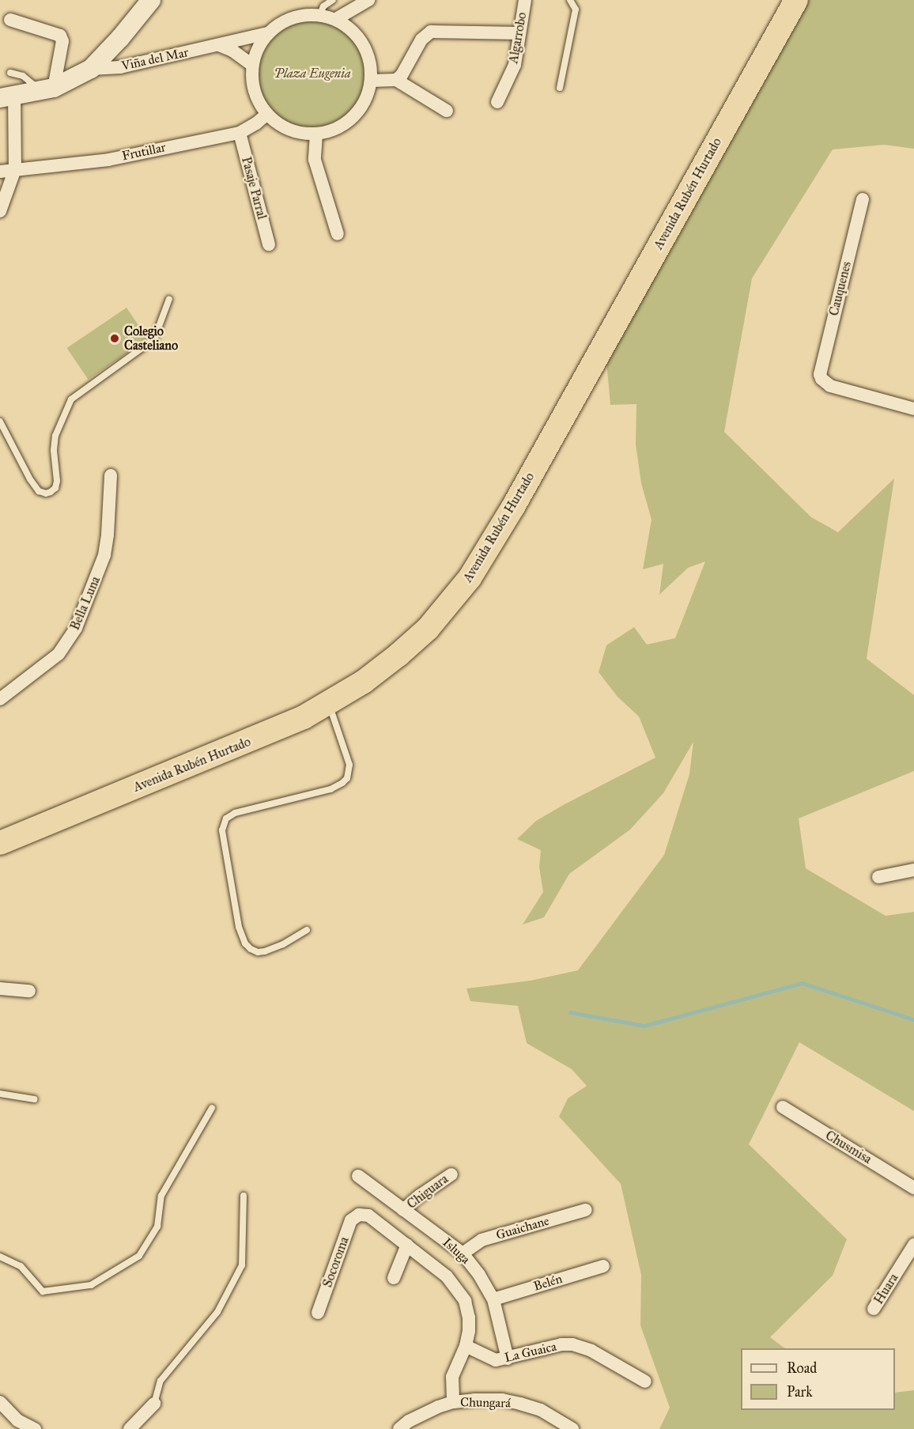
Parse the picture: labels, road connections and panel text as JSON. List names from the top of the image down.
{
  "streets": {
    "highway": ["Avenida Rubén Hurtado"],
    "street": [
      "Algarrobo",
      "Viña del Mar",
      "Frutillar",
      "Pasaje Parral",
      "Cauquenes",
      "Bella Luna",
      "Chusmisa",
      "Chiguara",
      "Guaichane",
      "Isluga",
      "Socoroma",
      "Belén",
      "Huara",
      "La Guaica",
      "Chungará"
    ]
  },
  "crossings": [
    ["Viña del Mar", "Frutillar"],
    ["Frutillar", "Pasaje Parral"],
    ["Chiguara", "Isluga"],
    ["Guaichane", "Isluga"],
    ["Isluga", "Socoroma"],
    ["Isluga", "Belén"],
    ["Isluga", "La Guaica"],
    ["Isluga", "Chungará"]
  ],
  "parks": ["Plaza Eugenia"],
  "places": ["Colegio Casteliano"],
  "legend": ["Road", "Park"]
}
